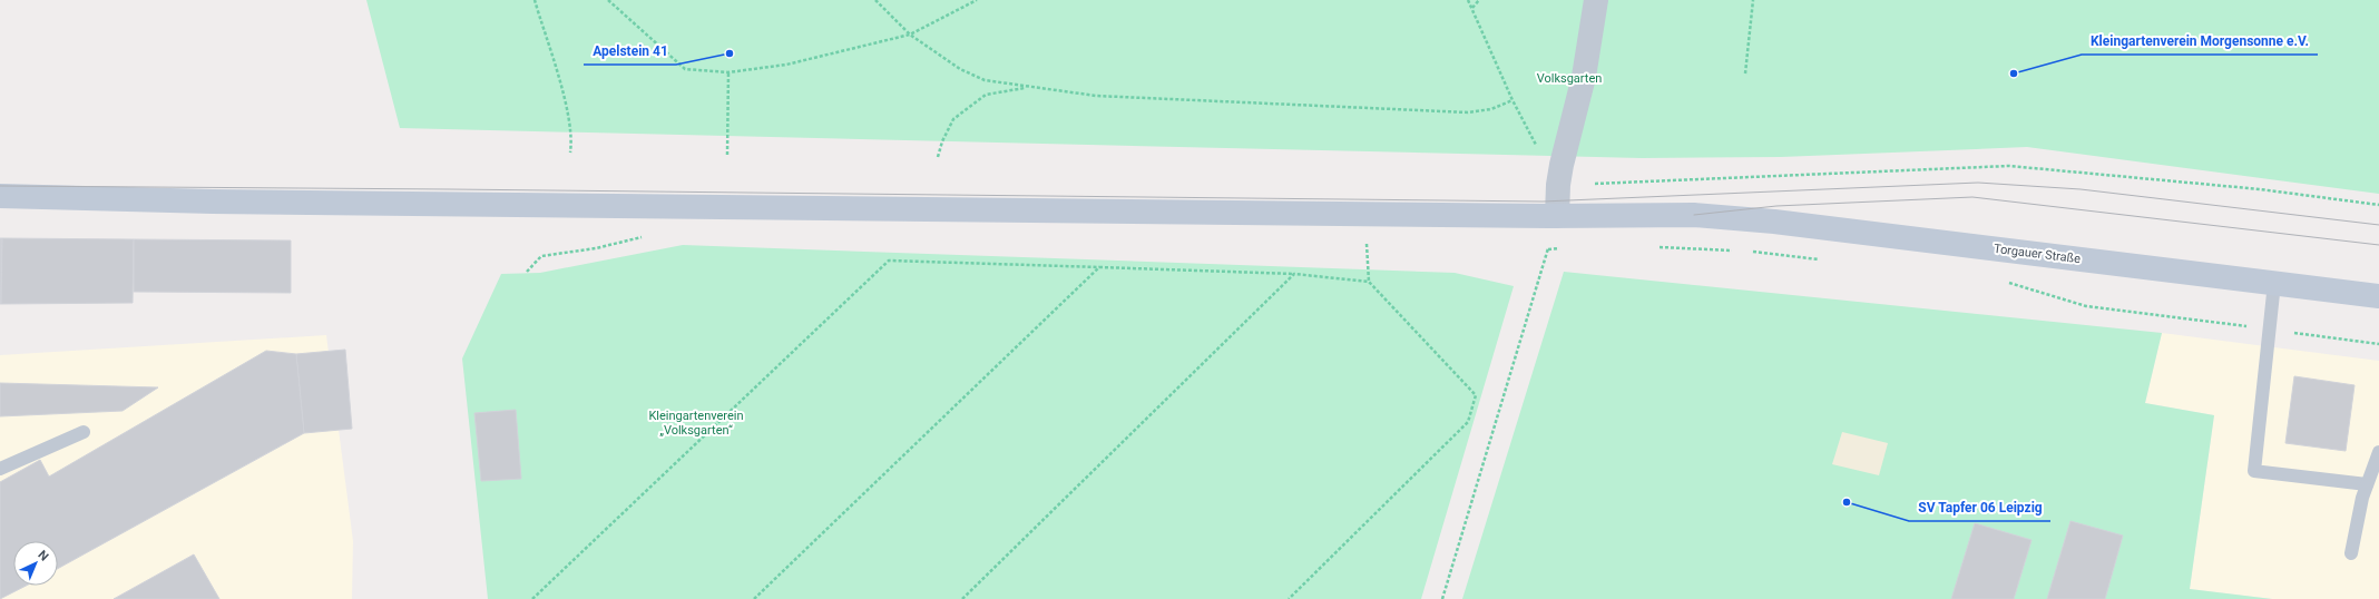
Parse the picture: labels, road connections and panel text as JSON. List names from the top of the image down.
{
  "streets": {
    "main road": ["Torgauer Straße"]
  },
  "parks": ["Volksgarten", "Kleingartenverein „Volksgarten“"],
  "places": ["Apelstein 41", "Kleingartenverein Morgensonne e.V.", "SV Tapfer 06 Leipzig"],
  "north": "top right"
}
